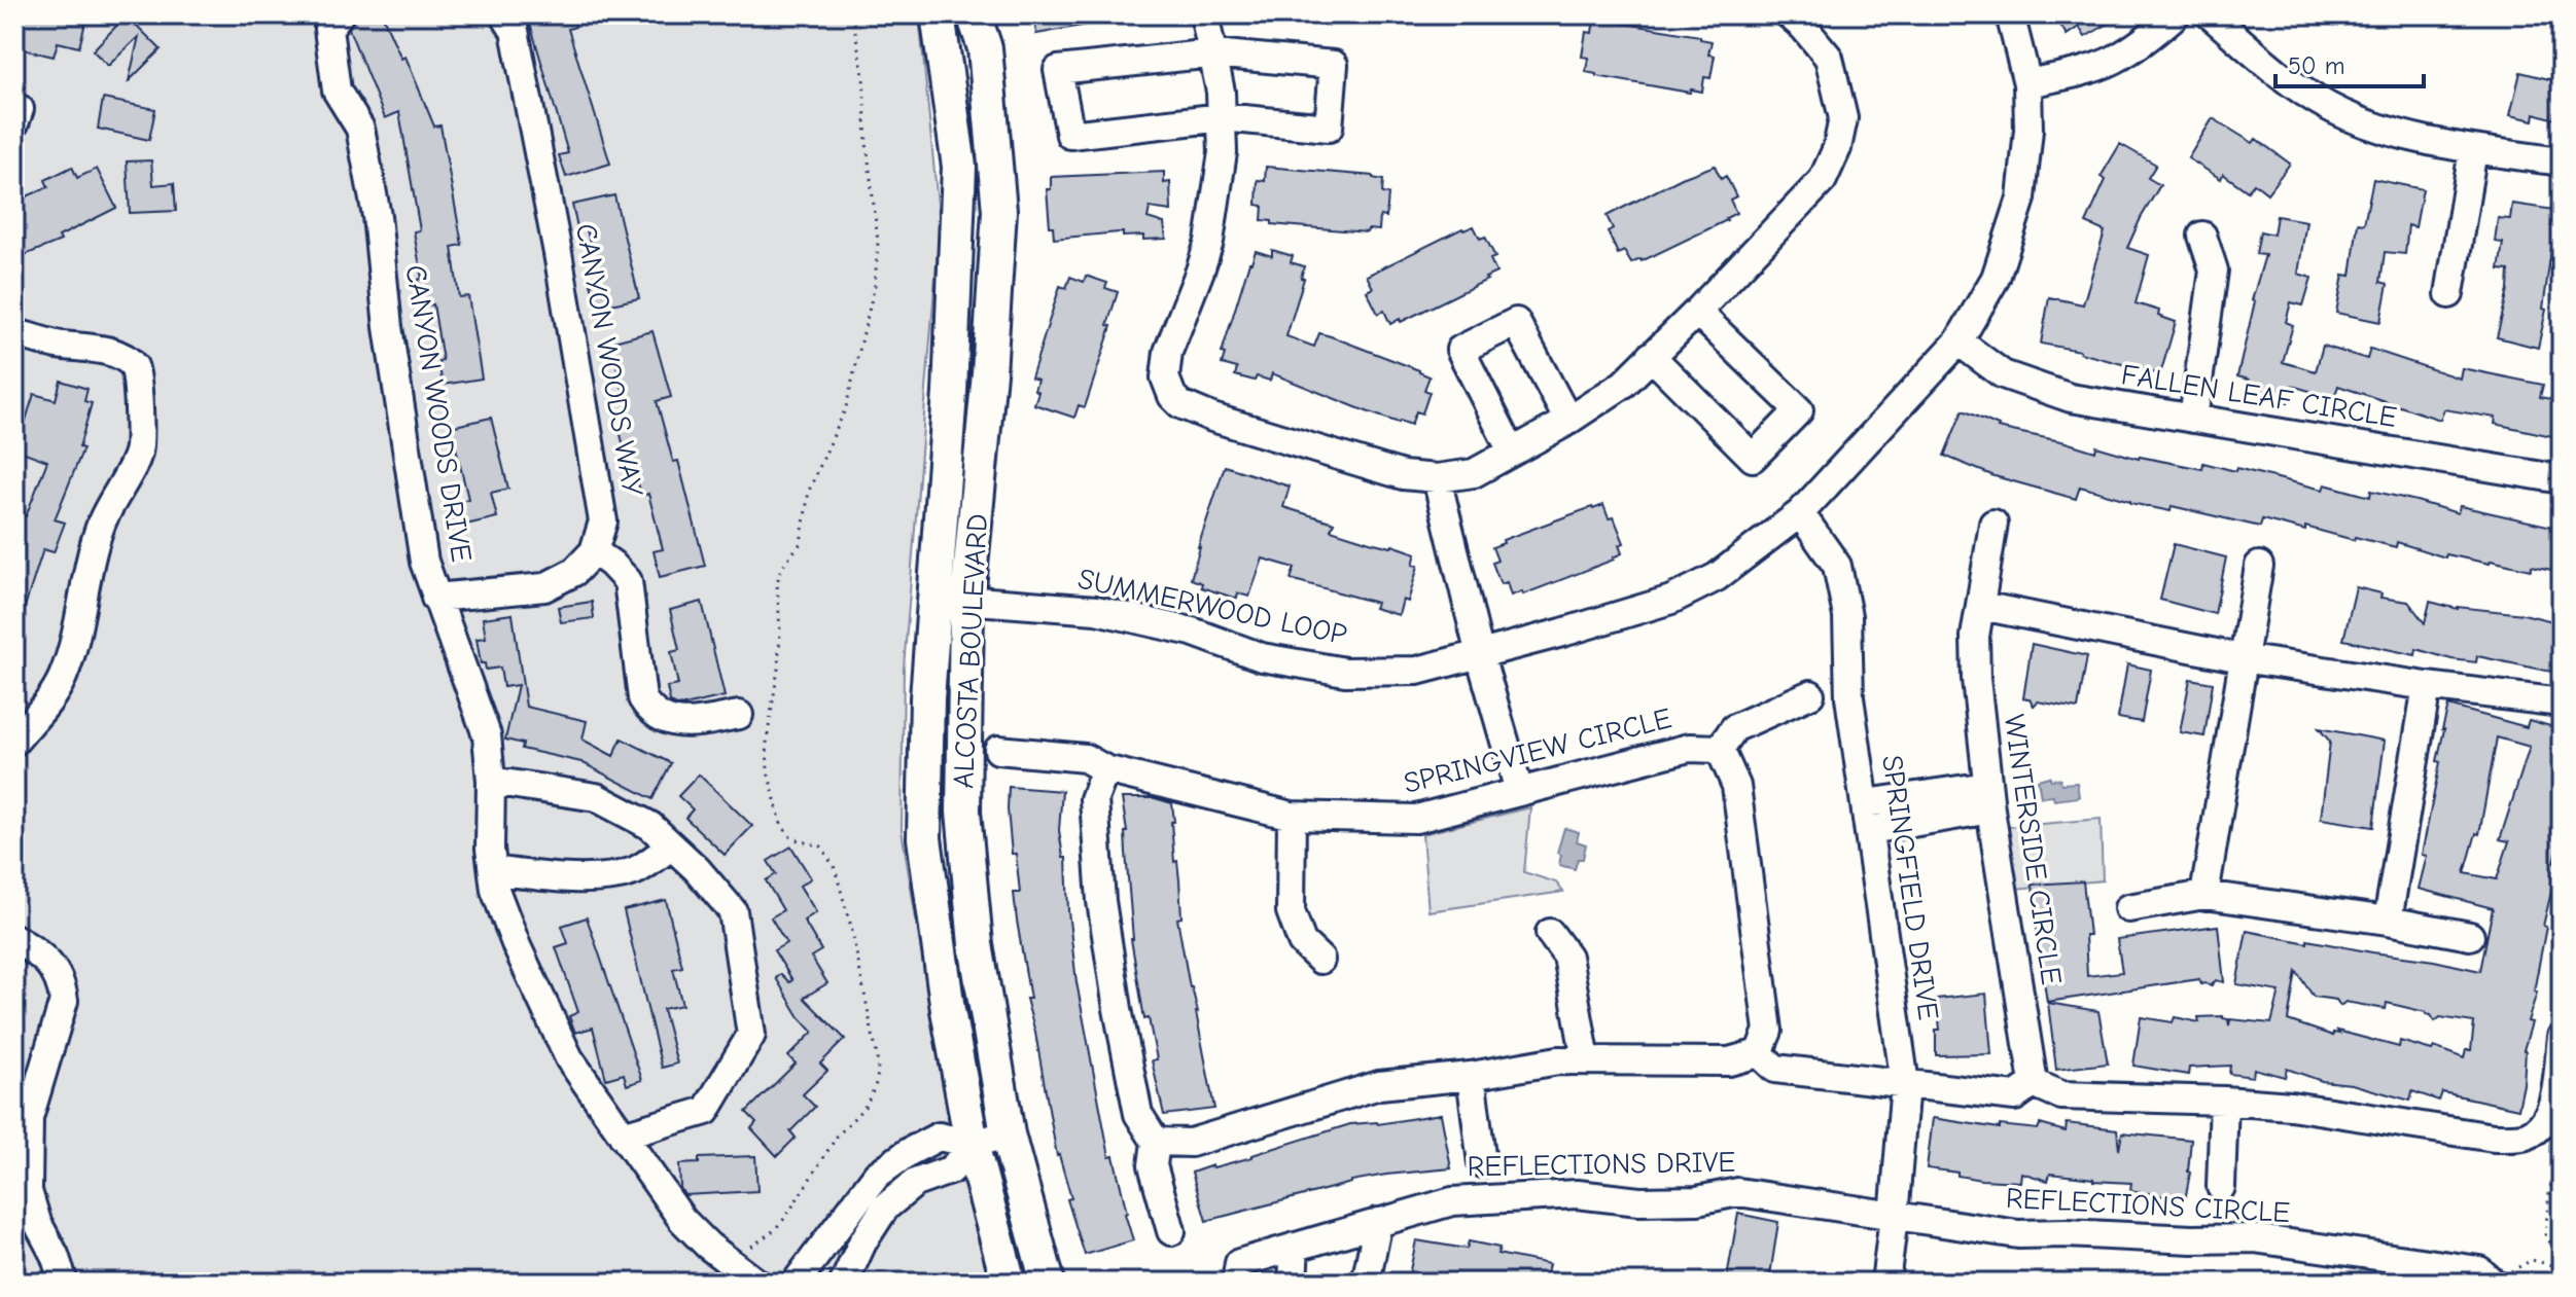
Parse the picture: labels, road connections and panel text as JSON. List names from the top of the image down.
{
  "streets": {
    "main road": ["ALCOSTA BOULEVARD"],
    "street": [
      "CANYON WOODS WAY",
      "FALLEN LEAF CIRCLE",
      "CANYON WOODS DRIVE",
      "SUMMERWOOD LOOP",
      "SPRINGVIEW CIRCLE",
      "WINTERSIDE CIRCLE",
      "SPRINGFIELD DRIVE",
      "REFLECTIONS DRIVE",
      "REFLECTIONS CIRCLE"
    ]
  },
  "crossings": [
    ["FALLEN LEAF CIRCLE", "SUMMERWOOD LOOP"],
    ["SUMMERWOOD LOOP", "ALCOSTA BOULEVARD"],
    ["SUMMERWOOD LOOP", "SPRINGFIELD DRIVE"],
    ["SPRINGFIELD DRIVE", "REFLECTIONS DRIVE"],
    ["SPRINGFIELD DRIVE", "REFLECTIONS CIRCLE"],
    ["REFLECTIONS DRIVE", "REFLECTIONS CIRCLE"]
  ],
  "scale_bar": "50 m"
}
